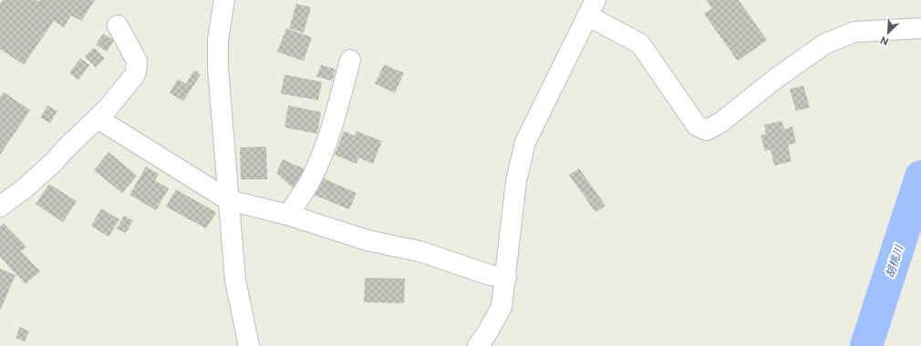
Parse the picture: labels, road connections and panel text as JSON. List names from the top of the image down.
{
  "water": ["胡桃川"],
  "north": "bottom left"
}
